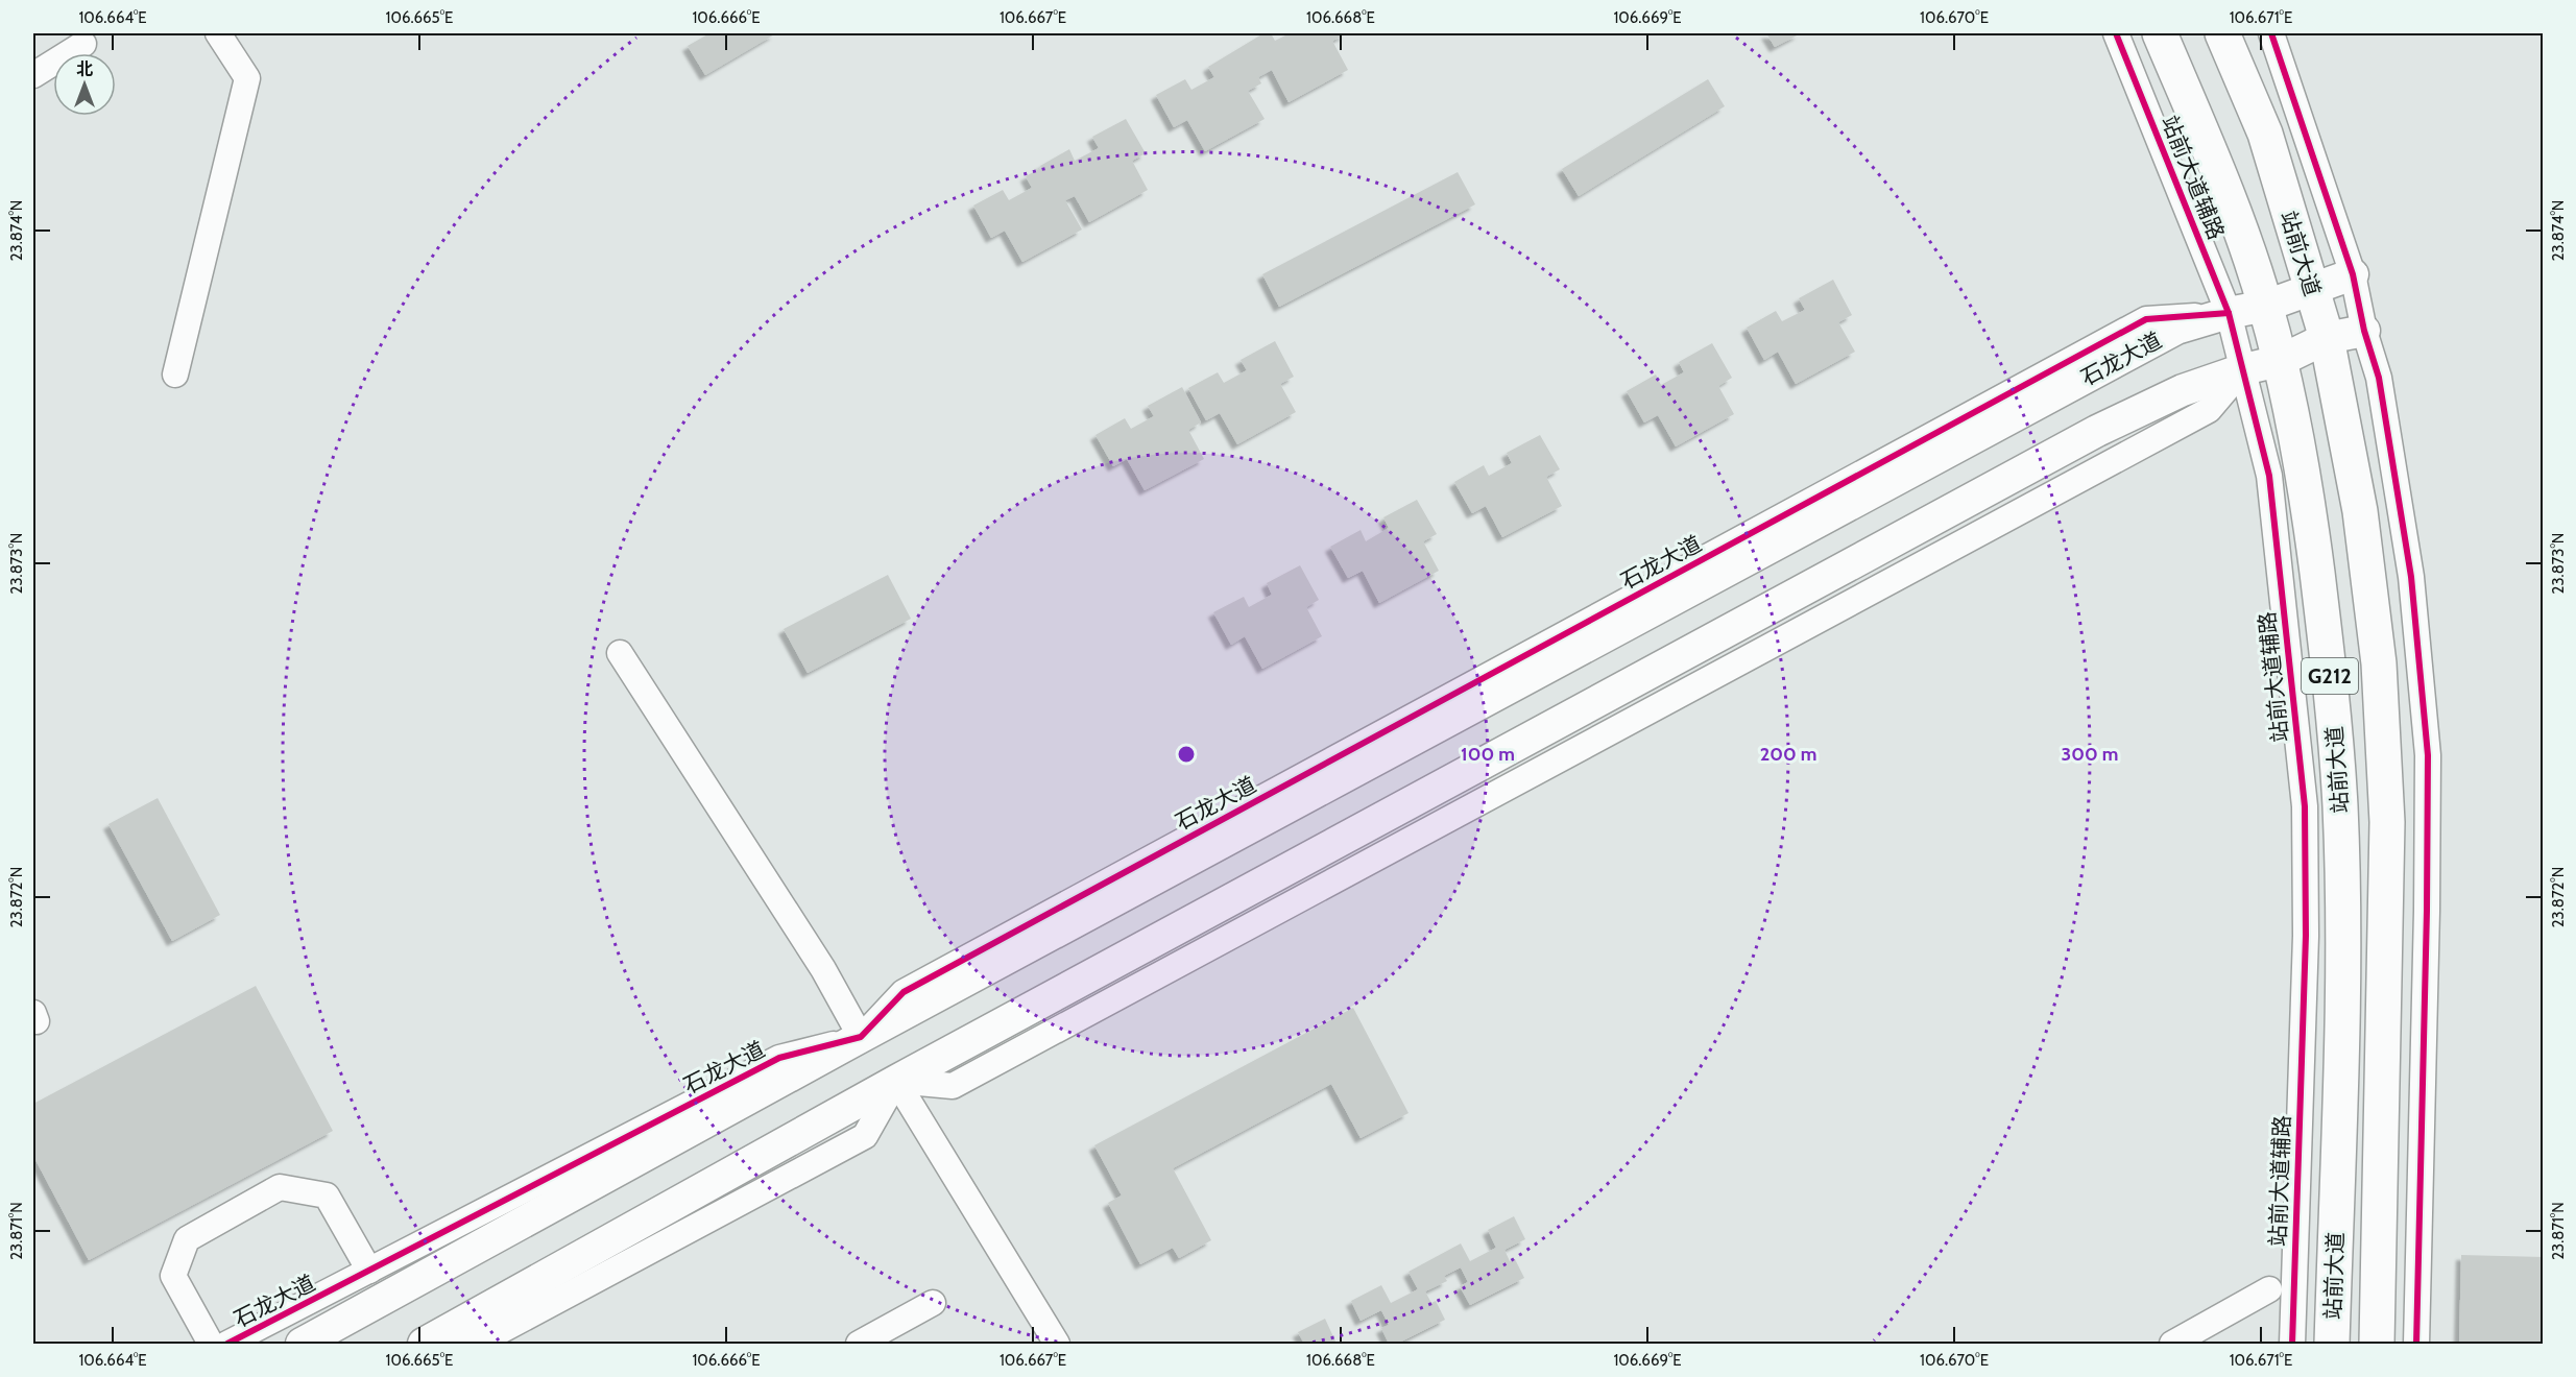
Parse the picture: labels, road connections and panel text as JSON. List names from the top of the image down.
{
  "streets": {
    "highway": ["站前大道", "G212"],
    "main road": ["石龙大道"],
    "street": ["站前大道辅路"]
  },
  "crossings": [
    ["站前大道辅路", "石龙大道"],
    ["站前大道", "石龙大道"]
  ],
  "north": "top",
  "coordinates": [
    "106.664°E",
    "106.665°E",
    "106.666°E",
    "106.667°E",
    "106.668°E",
    "106.669°E",
    "106.670°E",
    "106.671°E",
    "23.874°N",
    "23.873°N",
    "23.872°N",
    "23.871°N"
  ],
  "rings": ["100 m", "200 m", "300 m"]
}
